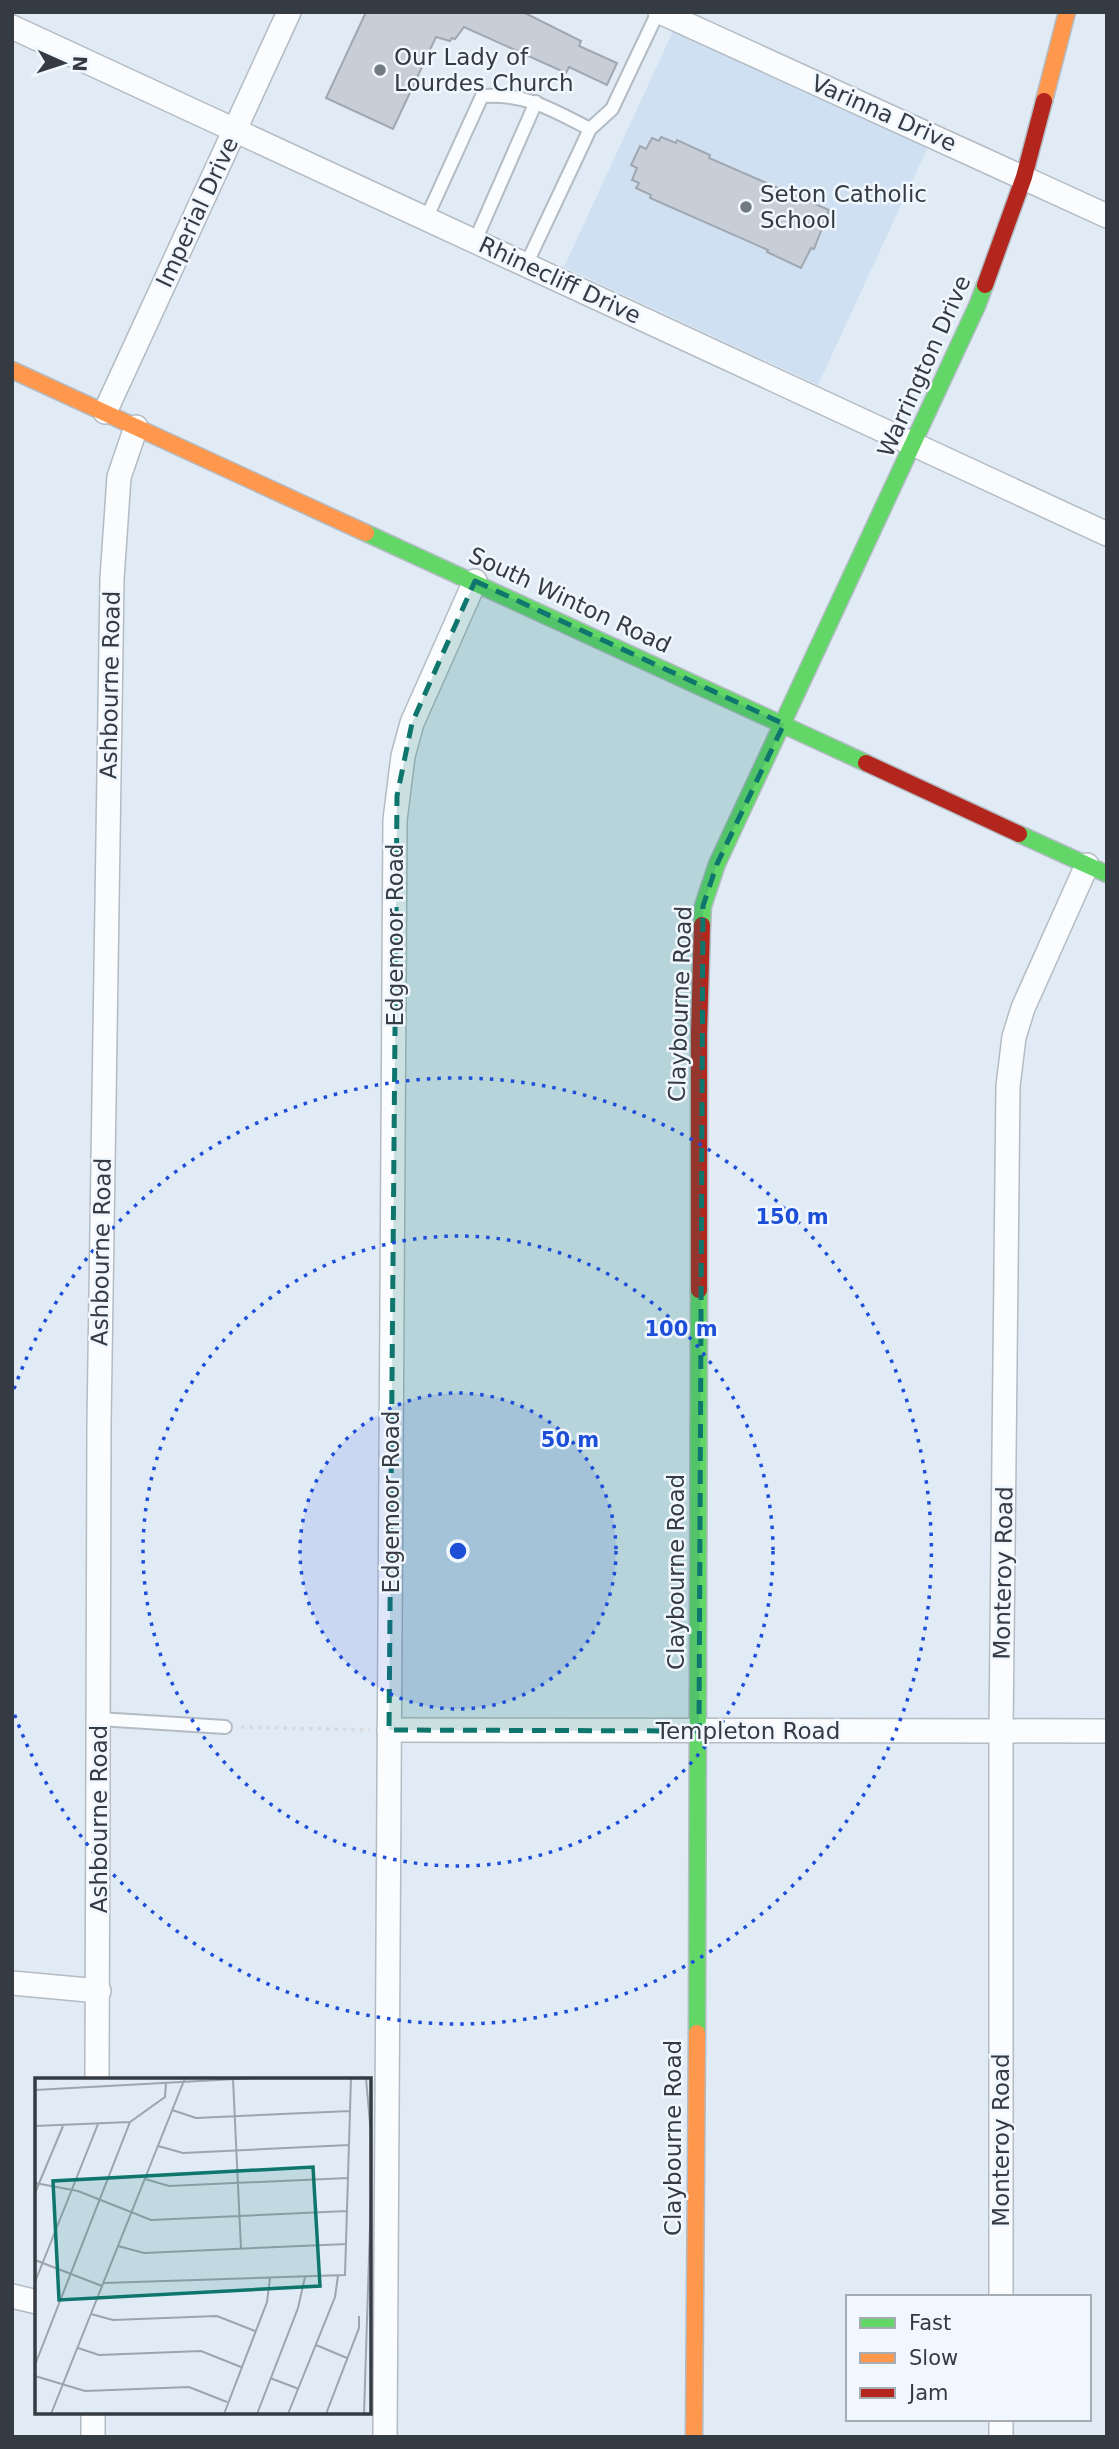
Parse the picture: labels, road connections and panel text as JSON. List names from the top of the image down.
{
  "streets": {
    "street": [
      "Varinna Drive",
      "Imperial Drive",
      "Rhinecliff Drive",
      "Warrington Drive",
      "South Winton Road",
      "Ashbourne Road",
      "Edgemoor Road",
      "Claybourne Road",
      "Monteroy Road",
      "Templeton Road"
    ]
  },
  "crossings": [
    ["Varinna Drive", "Warrington Drive"],
    ["Imperial Drive", "Rhinecliff Drive"],
    ["Imperial Drive", "South Winton Road"],
    ["Rhinecliff Drive", "Warrington Drive"],
    ["Warrington Drive", "South Winton Road"],
    ["Warrington Drive", "Claybourne Road"],
    ["South Winton Road", "Ashbourne Road"],
    ["South Winton Road", "Edgemoor Road"],
    ["South Winton Road", "Claybourne Road"],
    ["South Winton Road", "Monteroy Road"],
    ["Edgemoor Road", "Templeton Road"],
    ["Claybourne Road", "Templeton Road"],
    ["Monteroy Road", "Templeton Road"]
  ],
  "places": ["Our Lady of Lourdes Church", "Seton Catholic School"],
  "legend": ["Fast", "Slow", "Jam"],
  "north": "right",
  "rings": ["150 m", "100 m", "50 m"]
}
